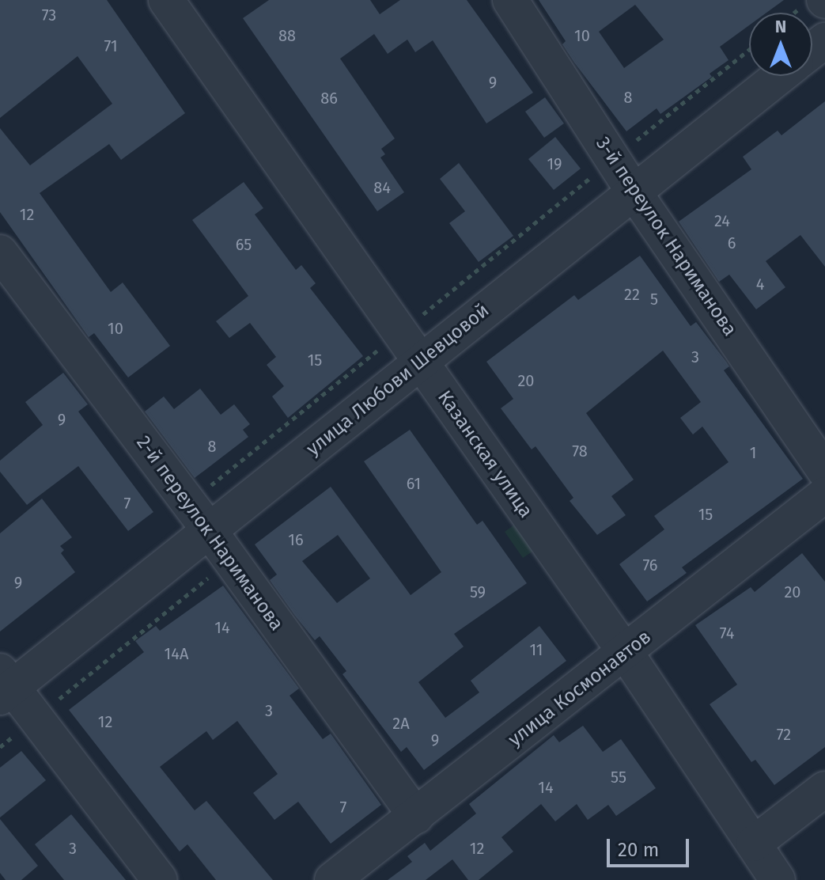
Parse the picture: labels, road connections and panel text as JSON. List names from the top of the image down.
{
  "streets": {
    "street": [
      "3-й переулок Нариманова",
      "улица Любови Шевцовой",
      "Казанская улица",
      "2-й переулок Нариманова",
      "улица Космонавтов"
    ]
  },
  "crossings": [
    ["3-й переулок Нариманова", "улица Любови Шевцовой"],
    ["улица Любови Шевцовой", "Казанская улица"],
    ["улица Любови Шевцовой", "2-й переулок Нариманова"],
    ["Казанская улица", "улица Космонавтов"],
    ["2-й переулок Нариманова", "улица Космонавтов"]
  ],
  "house_numbers": [
    "73",
    "88",
    "10",
    "71",
    "9",
    "8",
    "86",
    "19",
    "84",
    "12",
    "24",
    "6",
    "65",
    "4",
    "22",
    "5",
    "10",
    "3",
    "15",
    "20",
    "9",
    "8",
    "78",
    "1",
    "61",
    "7",
    "15",
    "16",
    "76",
    "9",
    "59",
    "20",
    "14",
    "74",
    "11",
    "14А",
    "3",
    "12",
    "2А",
    "72",
    "9",
    "55",
    "14",
    "7",
    "3",
    "12"
  ],
  "scale_bar": "20 m",
  "north": "top"
}
